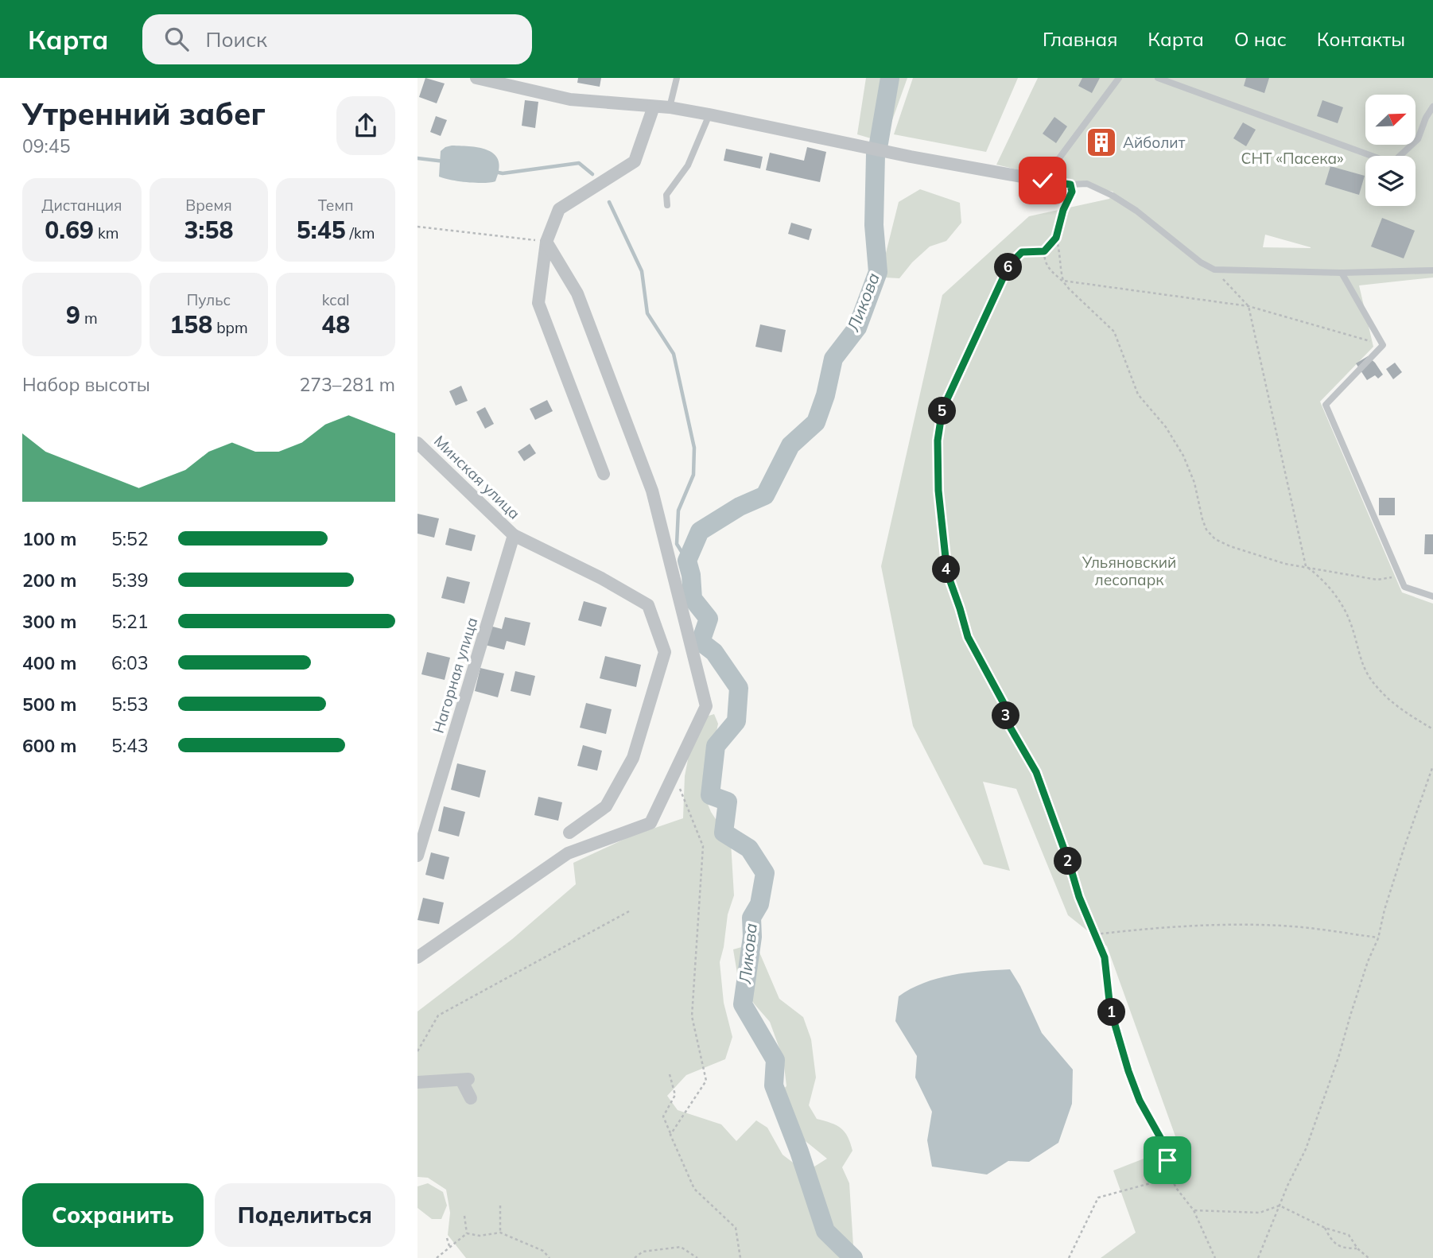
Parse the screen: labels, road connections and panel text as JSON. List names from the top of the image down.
{
  "streets": {
    "street": ["Минская улица", "Нагорная улица"]
  },
  "crossings": [
    ["Минская улица", "Нагорная улица"]
  ],
  "water": ["Ликова"],
  "parks": ["СНТ «Пасека»", "Ульяновский лесопарк"],
  "places": {
    "building": ["Айболит"]
  },
  "north": "top right",
  "page": {
    "header": "Карта",
    "search": "Поиск",
    "nav": [
      "Главная",
      "Карта",
      "О нас",
      "Контакты"
    ],
    "heading": ["Утренний забег", "09:45"],
    "stats": [
      ["Дистанция", "0.69 km"],
      ["Время", "3:58"],
      ["Темп", "5:45 /km"],
      ["9 m"],
      ["Пульс", "158 bpm"],
      ["kcal", "48"]
    ],
    "pins": [
      "6",
      "5",
      "4",
      "3",
      "2",
      "1"
    ],
    "chart": ["Набор высоты", "273–281 m"],
    "list": [
      {
        "name": "100 m",
        "note": "5:52"
      },
      {
        "name": "200 m",
        "note": "5:39"
      },
      {
        "name": "300 m",
        "note": "5:21"
      },
      {
        "name": "400 m",
        "note": "6:03"
      },
      {
        "name": "500 m",
        "note": "5:53"
      },
      {
        "name": "600 m",
        "note": "5:43"
      }
    ],
    "buttons": ["Сохранить", "Поделиться"]
  }
}
